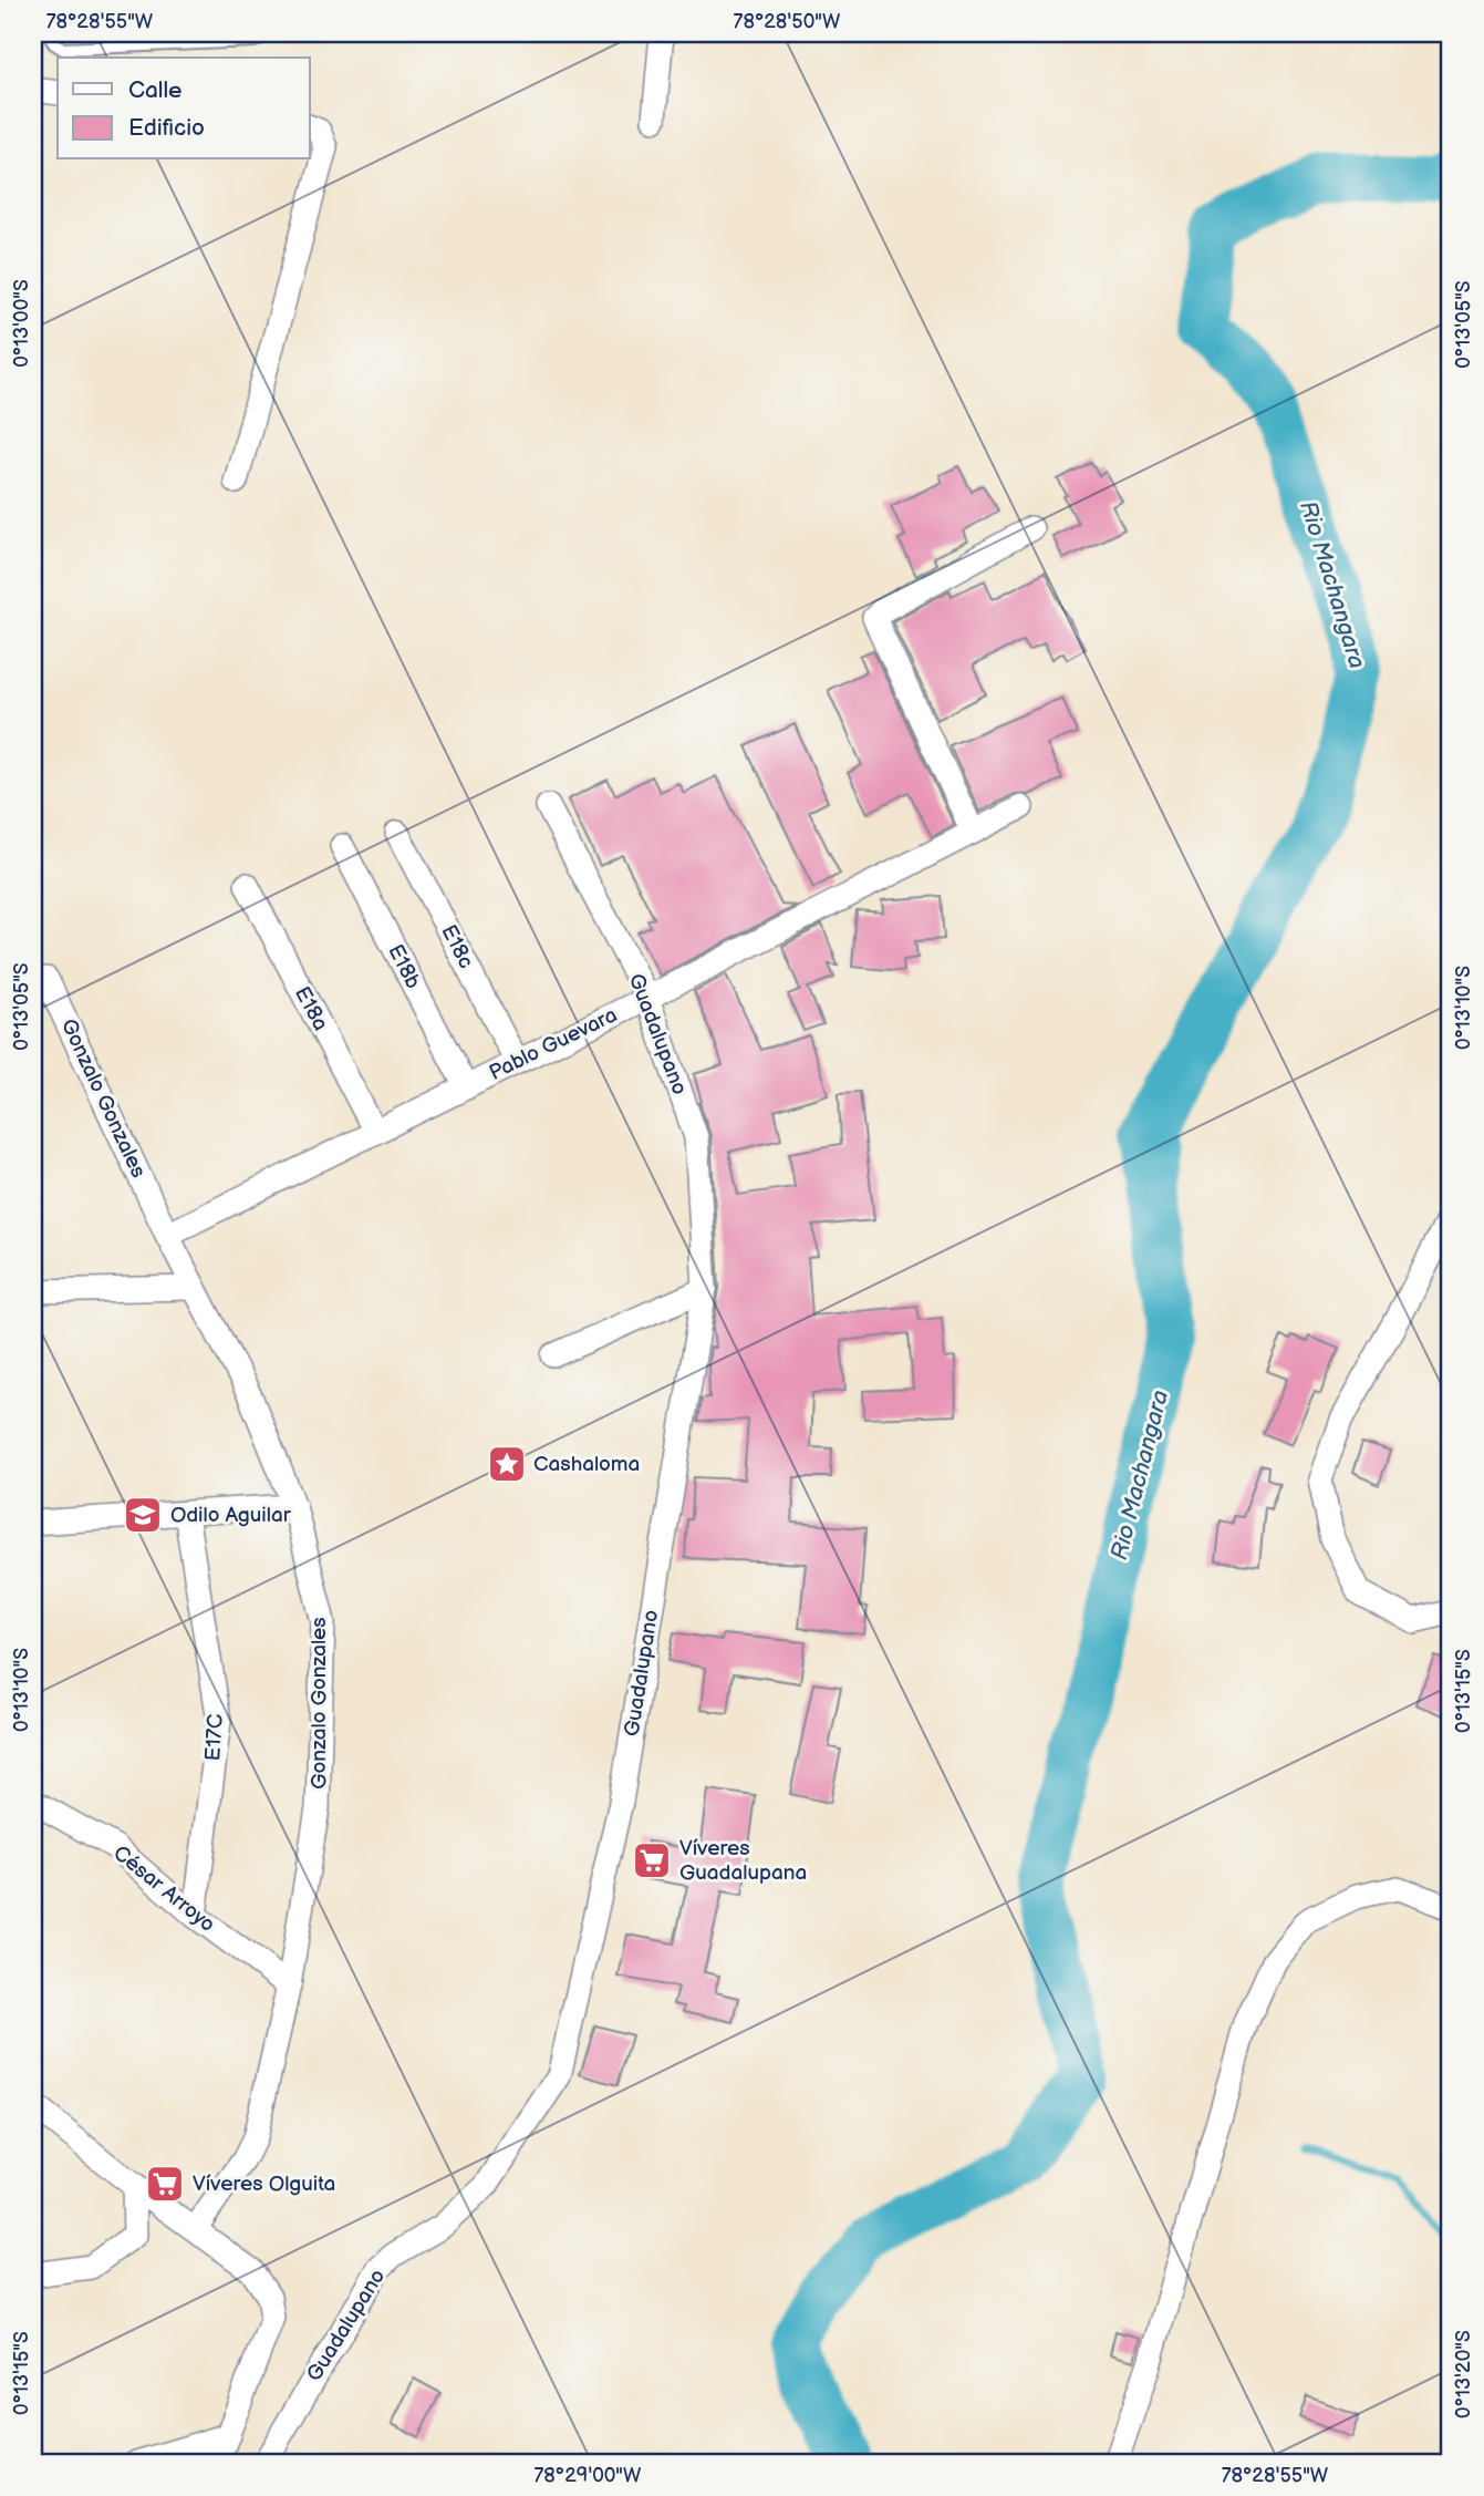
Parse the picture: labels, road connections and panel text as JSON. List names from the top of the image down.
{
  "streets": {
    "street": [
      "E18c",
      "E18b",
      "E18a",
      "Guadalupano",
      "Pablo Guevara",
      "Gonzalo Gonzales",
      "E17C",
      "César Arroyo"
    ]
  },
  "crossings": [
    ["E18c", "Pablo Guevara"],
    ["E18b", "Pablo Guevara"],
    ["E18a", "Pablo Guevara"],
    ["Guadalupano", "Pablo Guevara"],
    ["Pablo Guevara", "Gonzalo Gonzales"],
    ["Gonzalo Gonzales", "César Arroyo"],
    ["E17C", "César Arroyo"]
  ],
  "water": ["Rio Machangara"],
  "places": {
    "place": ["Cashaloma"],
    "school or university": ["Odilo Aguilar"],
    "supermarket": ["Víveres Guadalupana", "Víveres Olguita"]
  },
  "legend": ["Calle", "Edificio"],
  "coordinates": [
    "78°28'55\"W",
    "78°28'50\"W",
    "0°13'00\"S",
    "0°13'05\"S",
    "0°13'10\"S",
    "0°13'15\"S",
    "0°13'20\"S",
    "78°29'00\"W"
  ]
}
